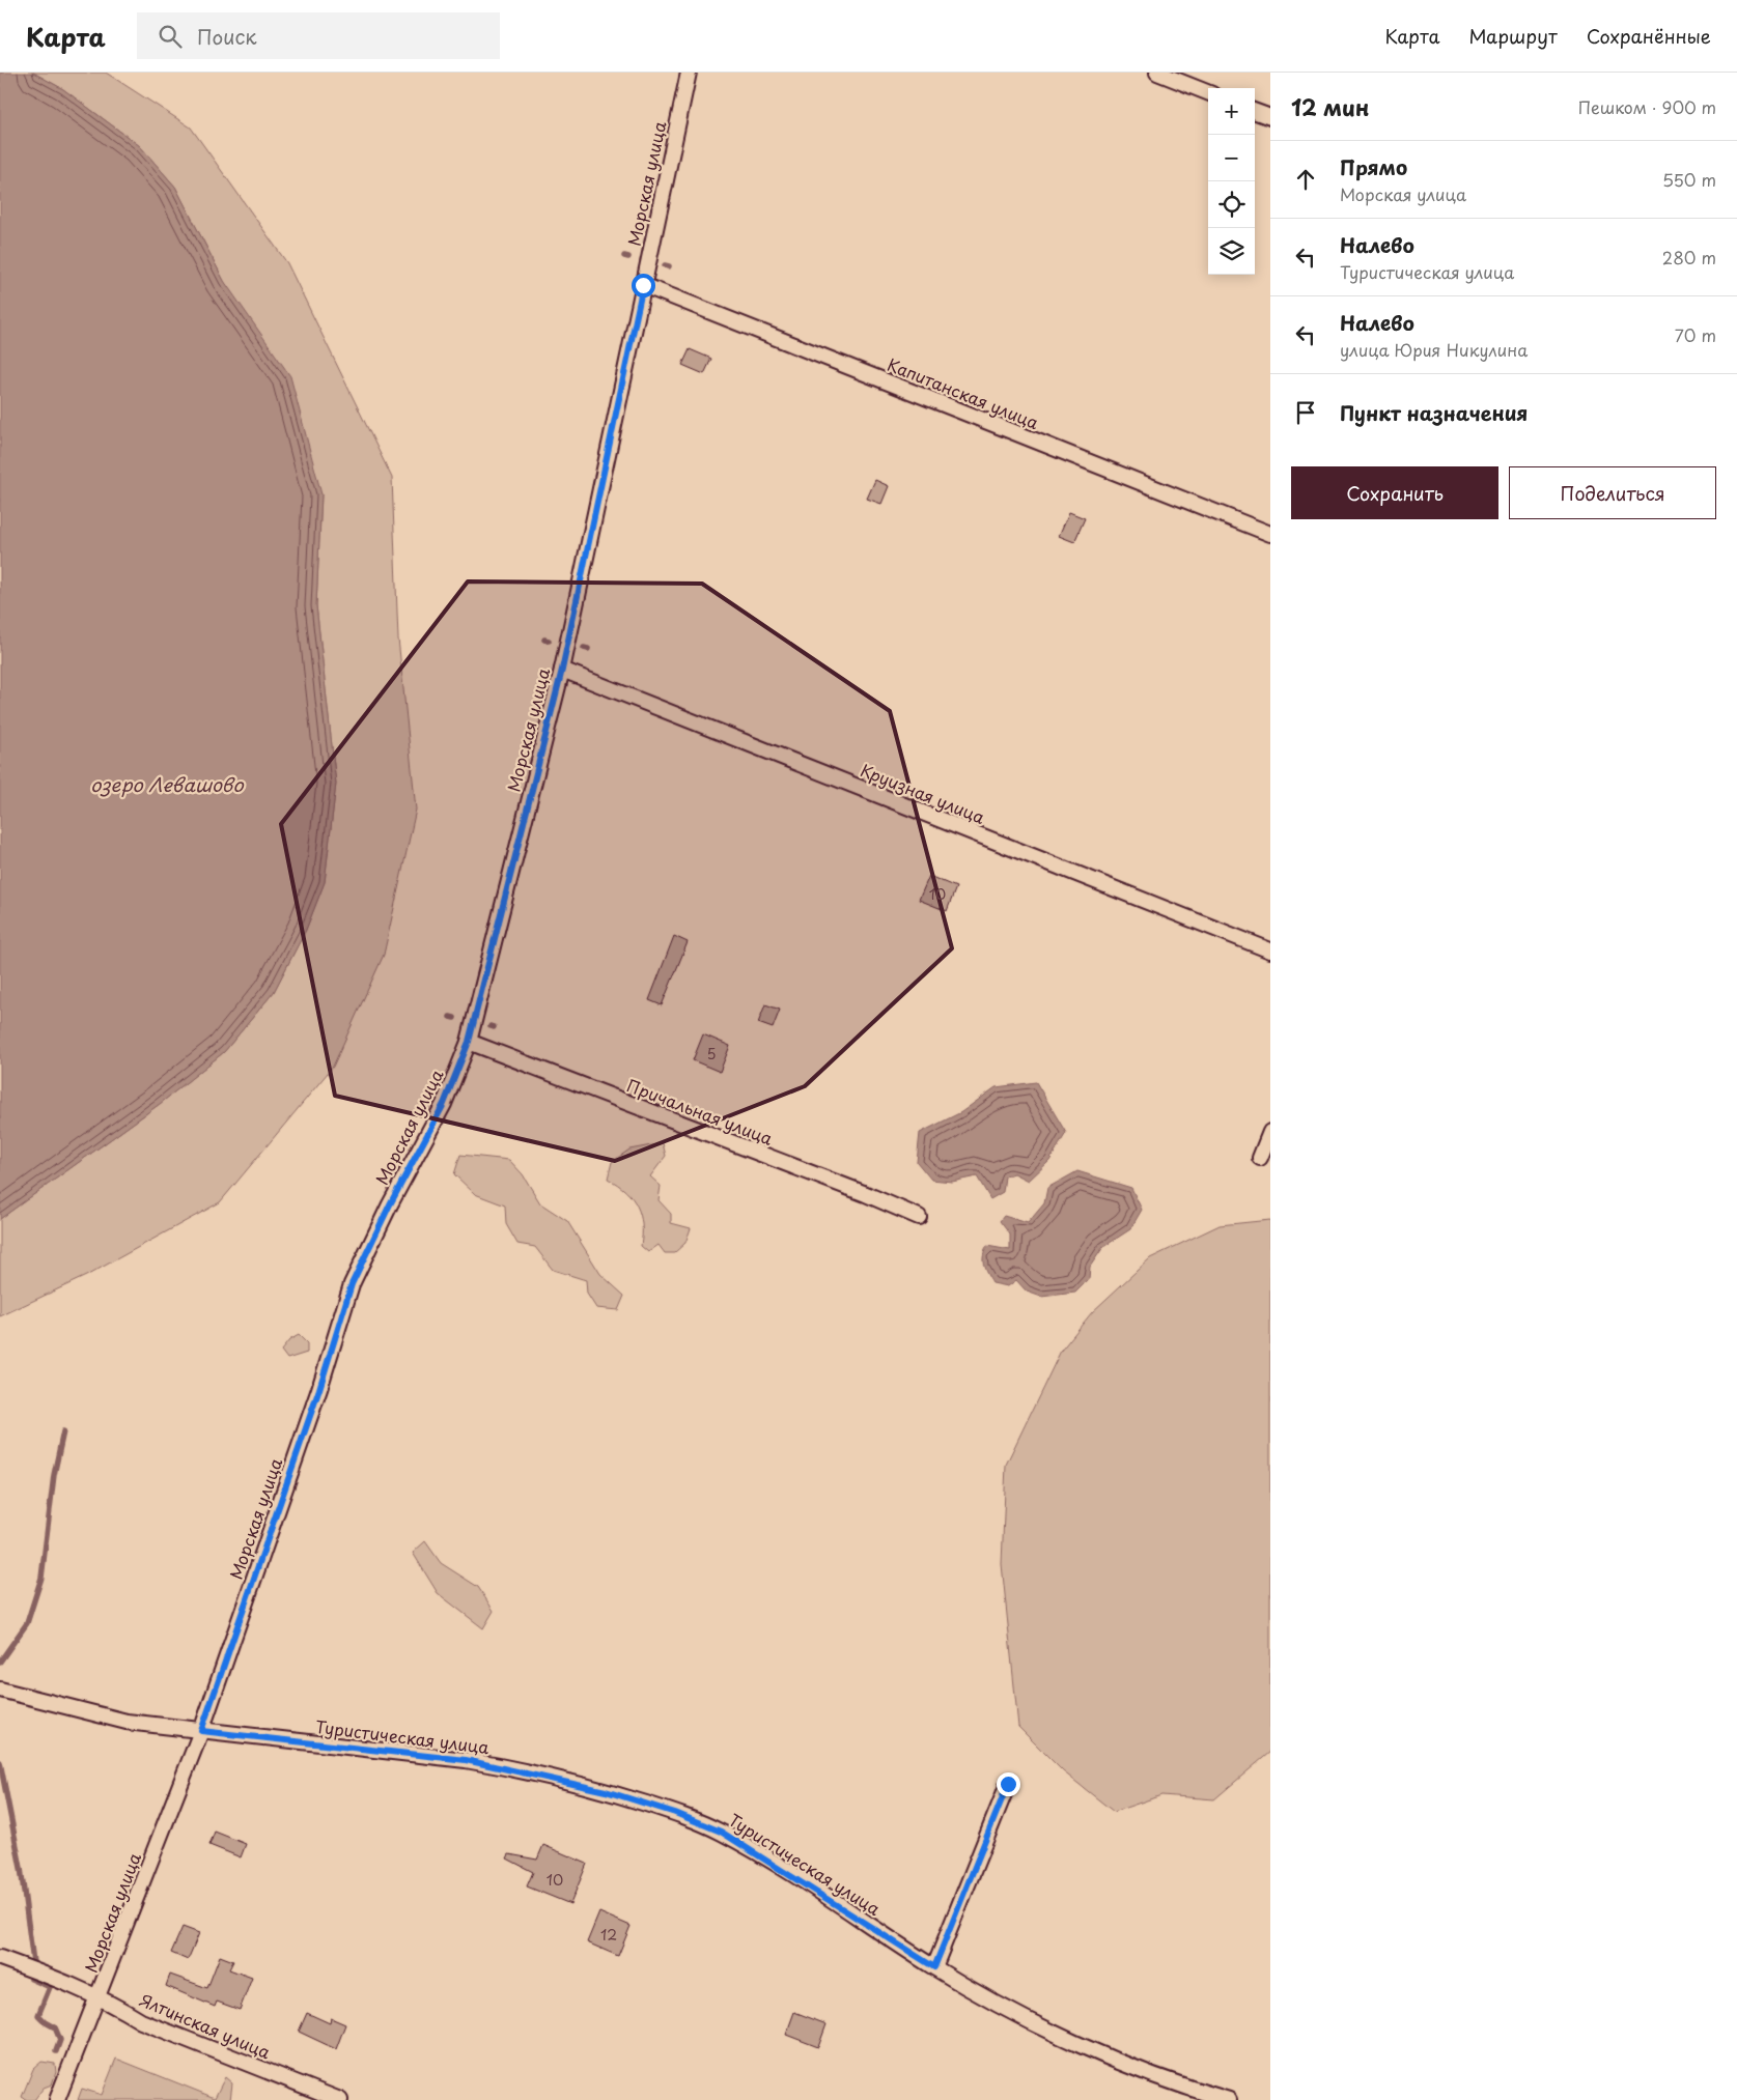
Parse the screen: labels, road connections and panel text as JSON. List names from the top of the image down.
{
  "streets": {
    "street": [
      "Морская улица",
      "Капитанская улица",
      "Круизная улица",
      "Причальная улица",
      "Туристическая улица",
      "Ялтинская улица"
    ]
  },
  "crossings": [
    ["Морская улица", "Капитанская улица"],
    ["Морская улица", "Круизная улица"],
    ["Морская улица", "Причальная улица"],
    ["Морская улица", "Туристическая улица"],
    ["Морская улица", "Ялтинская улица"]
  ],
  "water": ["озеро Левашово"],
  "house_numbers": [
    "10",
    "5",
    "10",
    "12"
  ],
  "page": {
    "header": "Карта",
    "search": "Поиск",
    "nav": ["Карта", "Маршрут", "Сохранённые"],
    "heading": ["12 мин", "Пешком · 900 m"],
    "map_buttons": ["+", "−"],
    "list": [
      ["Прямо", "Морская улица", "550 m"],
      ["Налево", "Туристическая улица", "280 m"],
      ["Налево", "улица Юрия Никулина", "70 m"],
      "Пункт назначения"
    ],
    "buttons": ["Сохранить", "Поделиться"]
  }
}
